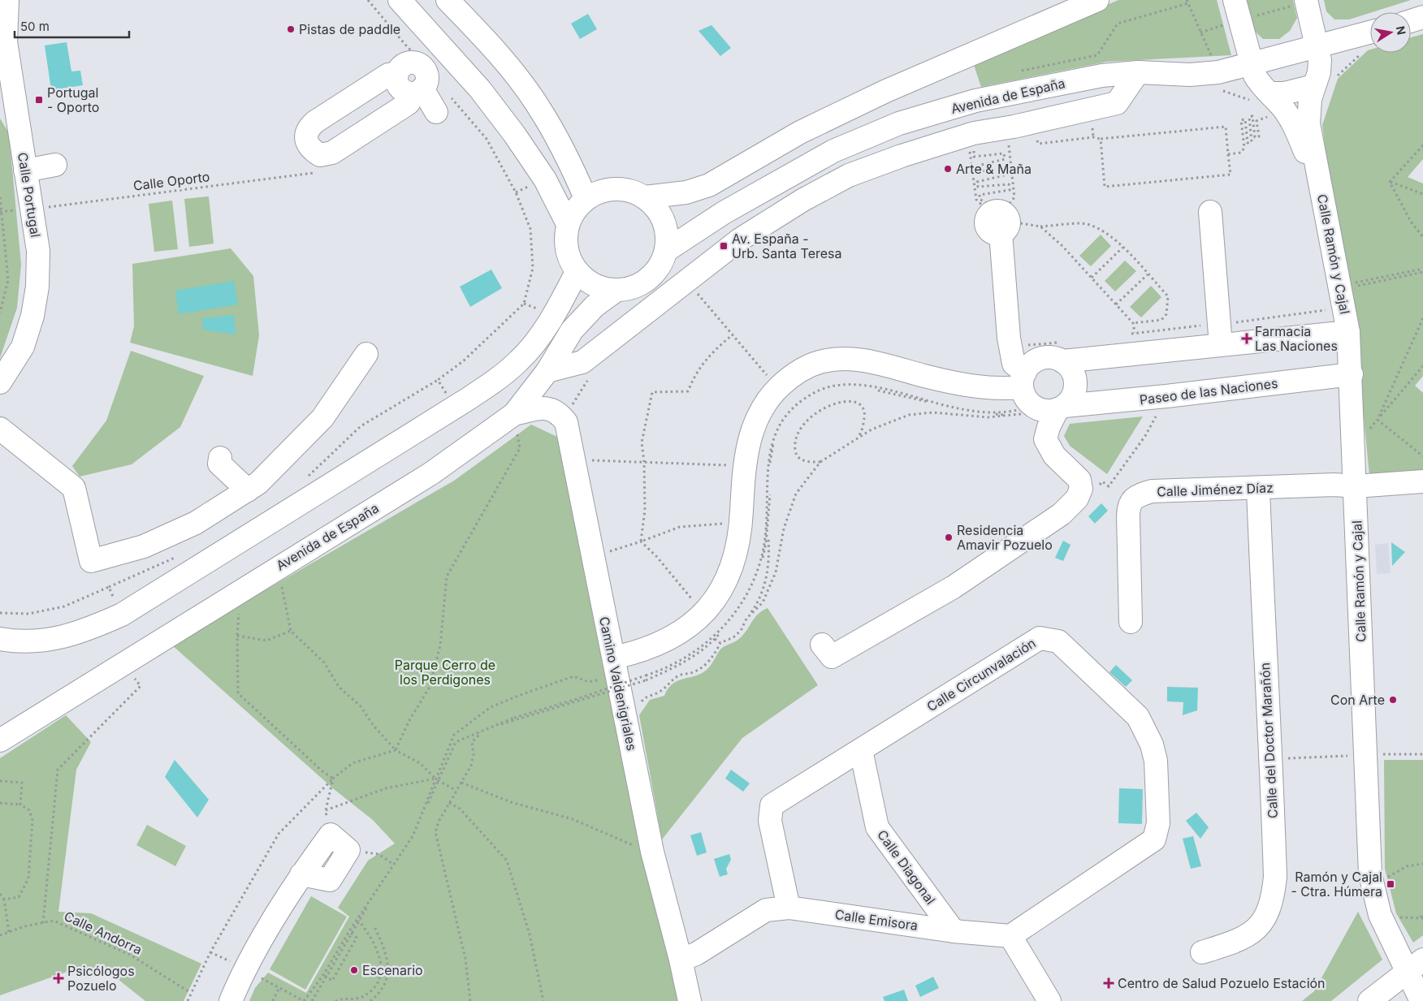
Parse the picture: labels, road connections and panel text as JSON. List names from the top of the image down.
{
  "streets": {
    "street": [
      "Avenida de España",
      "Calle Portugal",
      "Calle Ramón y Cajal",
      "Paseo de las Naciones",
      "Calle Jiménez Díaz",
      "Calle Circunvalación",
      "Camino Valdenigriales",
      "Calle del Doctor Marañón",
      "Calle Diagonal",
      "Calle Emisora"
    ],
    "path": ["Calle Oporto", "Calle Andorra"]
  },
  "crossings": [
    ["Avenida de España", "Calle Ramón y Cajal"],
    ["Avenida de España", "Camino Valdenigriales"],
    ["Calle Oporto", "Calle Portugal"],
    ["Calle Ramón y Cajal", "Paseo de las Naciones"],
    ["Calle Ramón y Cajal", "Calle Jiménez Díaz"],
    ["Calle Jiménez Díaz", "Calle del Doctor Marañón"],
    ["Calle Circunvalación", "Calle Diagonal"],
    ["Calle Circunvalación", "Calle Emisora"],
    ["Camino Valdenigriales", "Calle Emisora"],
    ["Calle Diagonal", "Calle Emisora"]
  ],
  "parks": ["Parque Cerro de los Perdigones"],
  "places": {
    "other": [
      "Pistas de paddle",
      "Arte & Maña",
      "Residencia Amavir Pozuelo",
      "Con Arte",
      "Escenario"
    ],
    "transit": ["Portugal - Oporto", "Av. España - Urb. Santa Teresa", "Ramón y Cajal - Ctra. Húmera"],
    "health": ["Farmacia Las Naciones", "Psicólogos Pozuelo", "Centro de Salud Pozuelo Estación"]
  },
  "scale_bar": "50 m",
  "north": "right"
}
